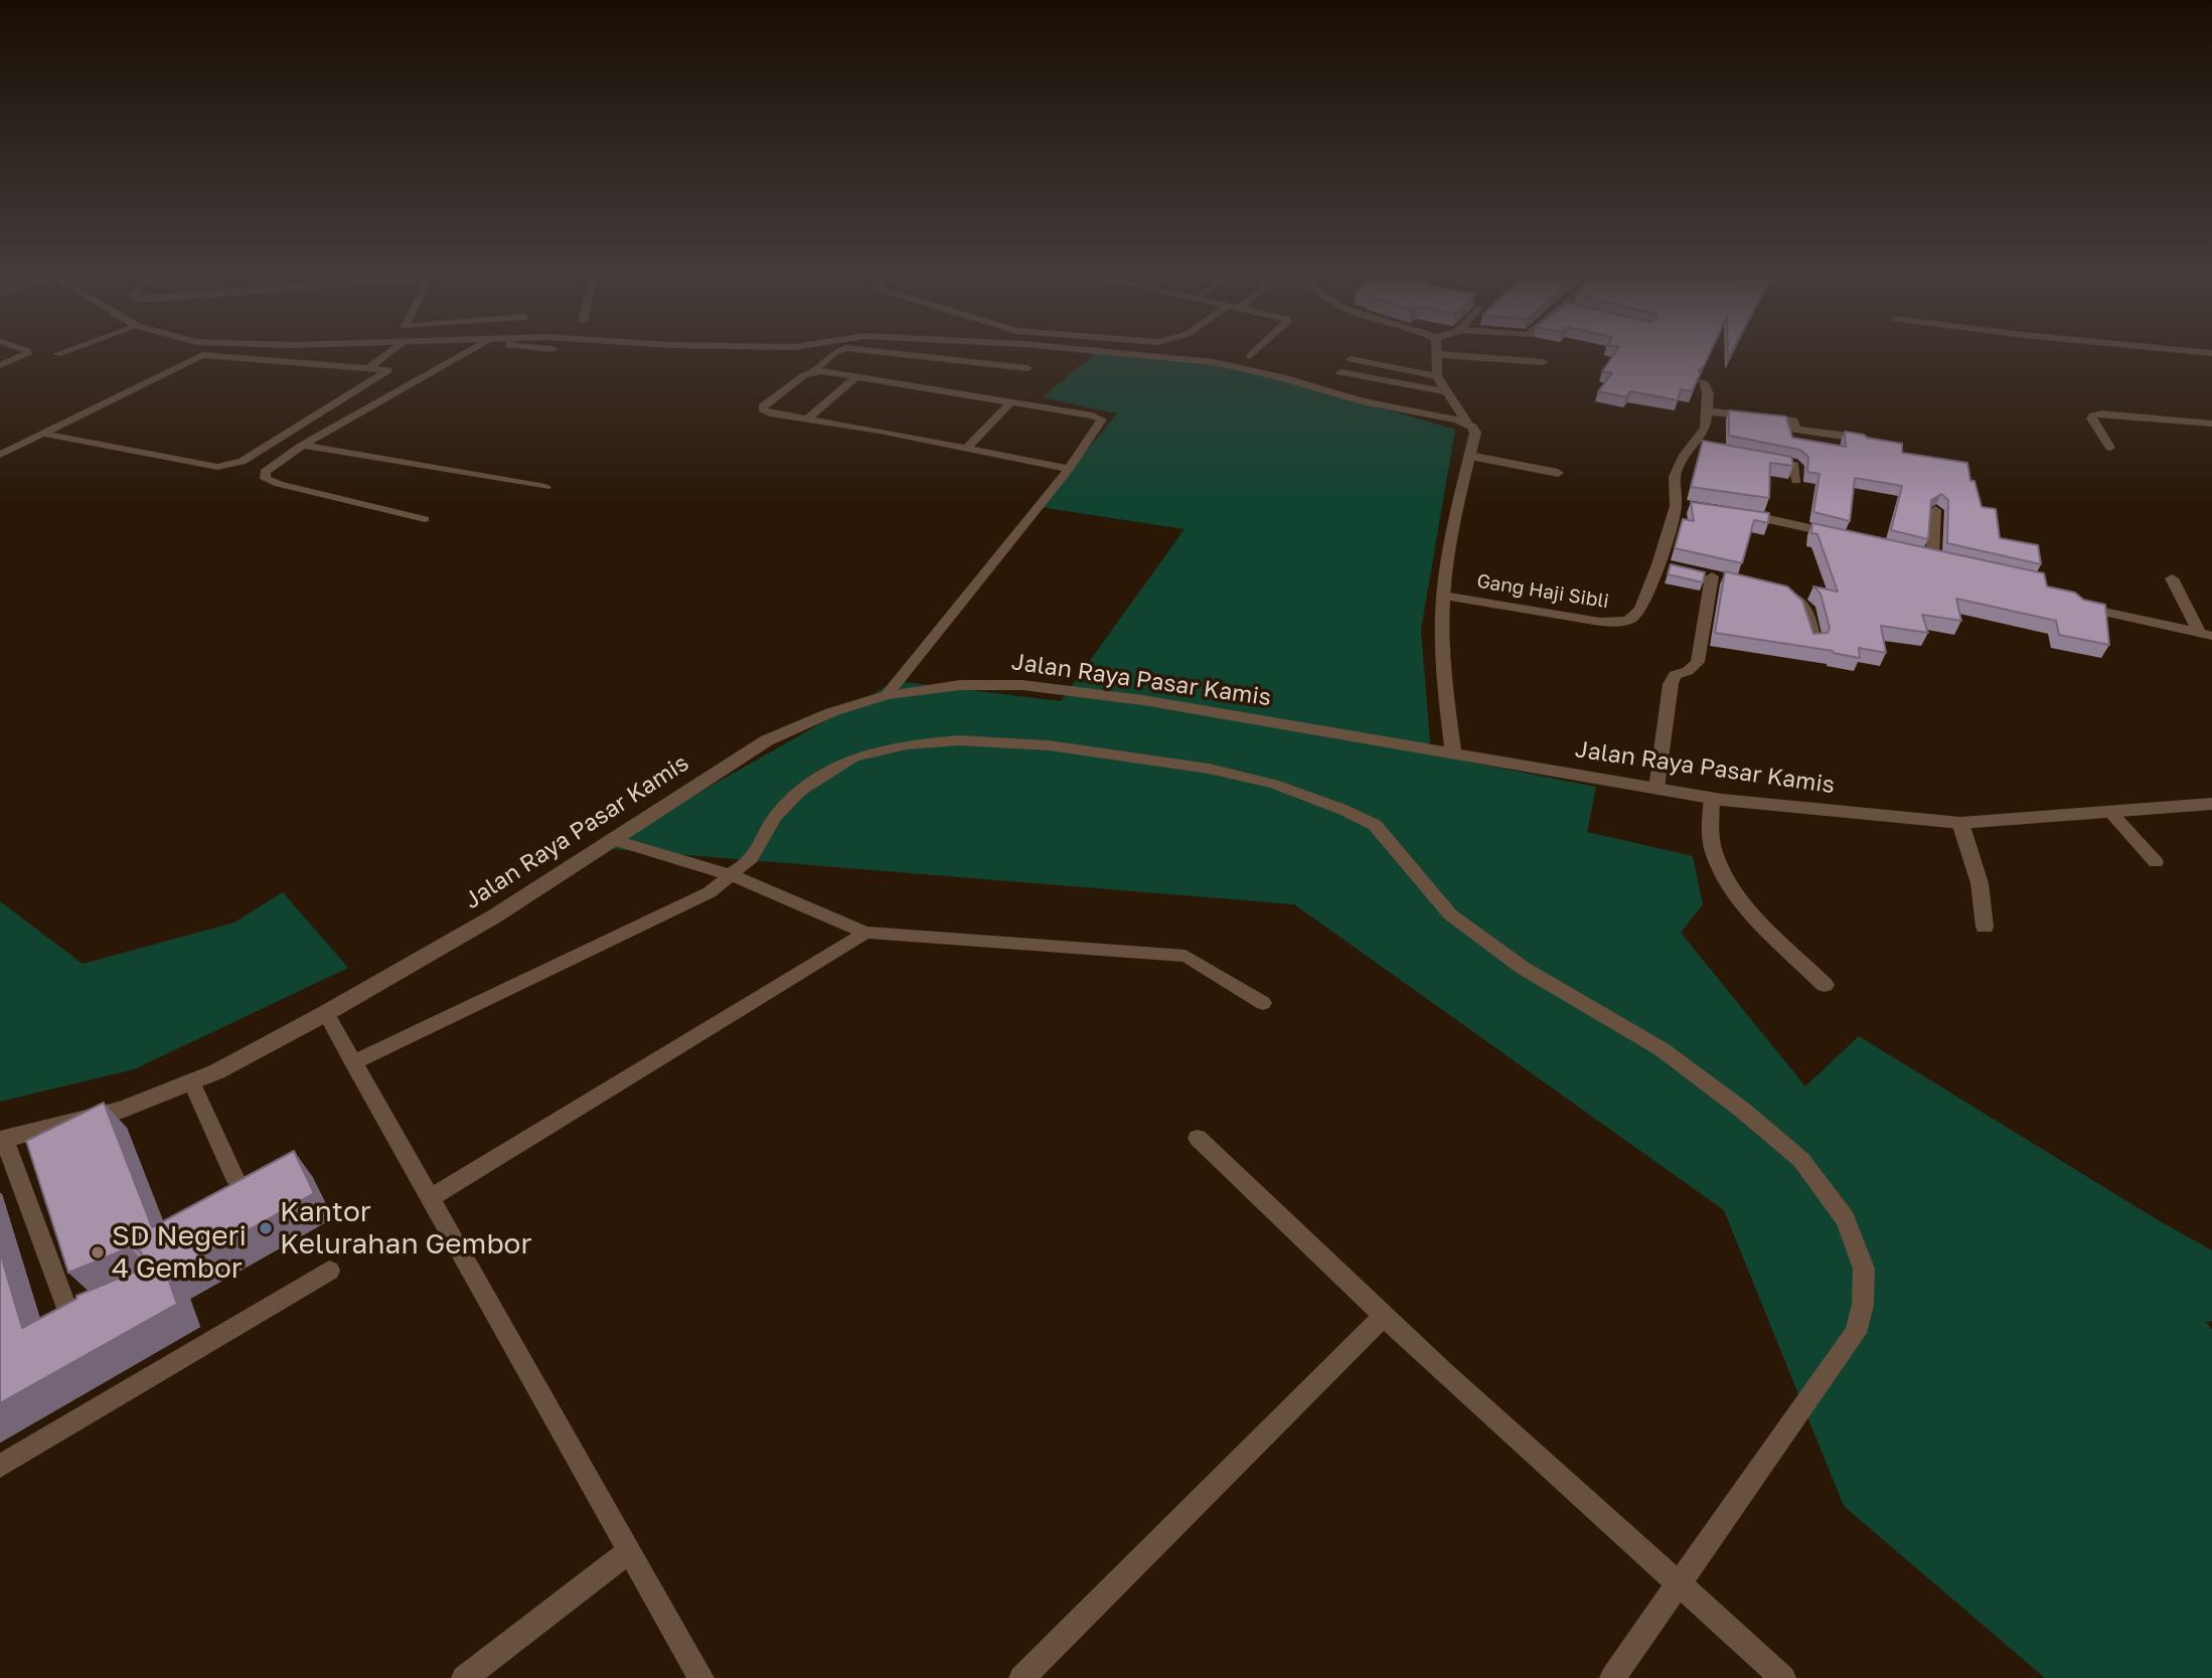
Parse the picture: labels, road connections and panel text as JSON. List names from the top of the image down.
{
  "streets": {
    "street": ["Gang Haji Sibli", "Jalan Raya Pasar Kamis"]
  },
  "places": ["Kantor Kelurahan Gembor", "SD Negeri 4 Gembor"]
}
